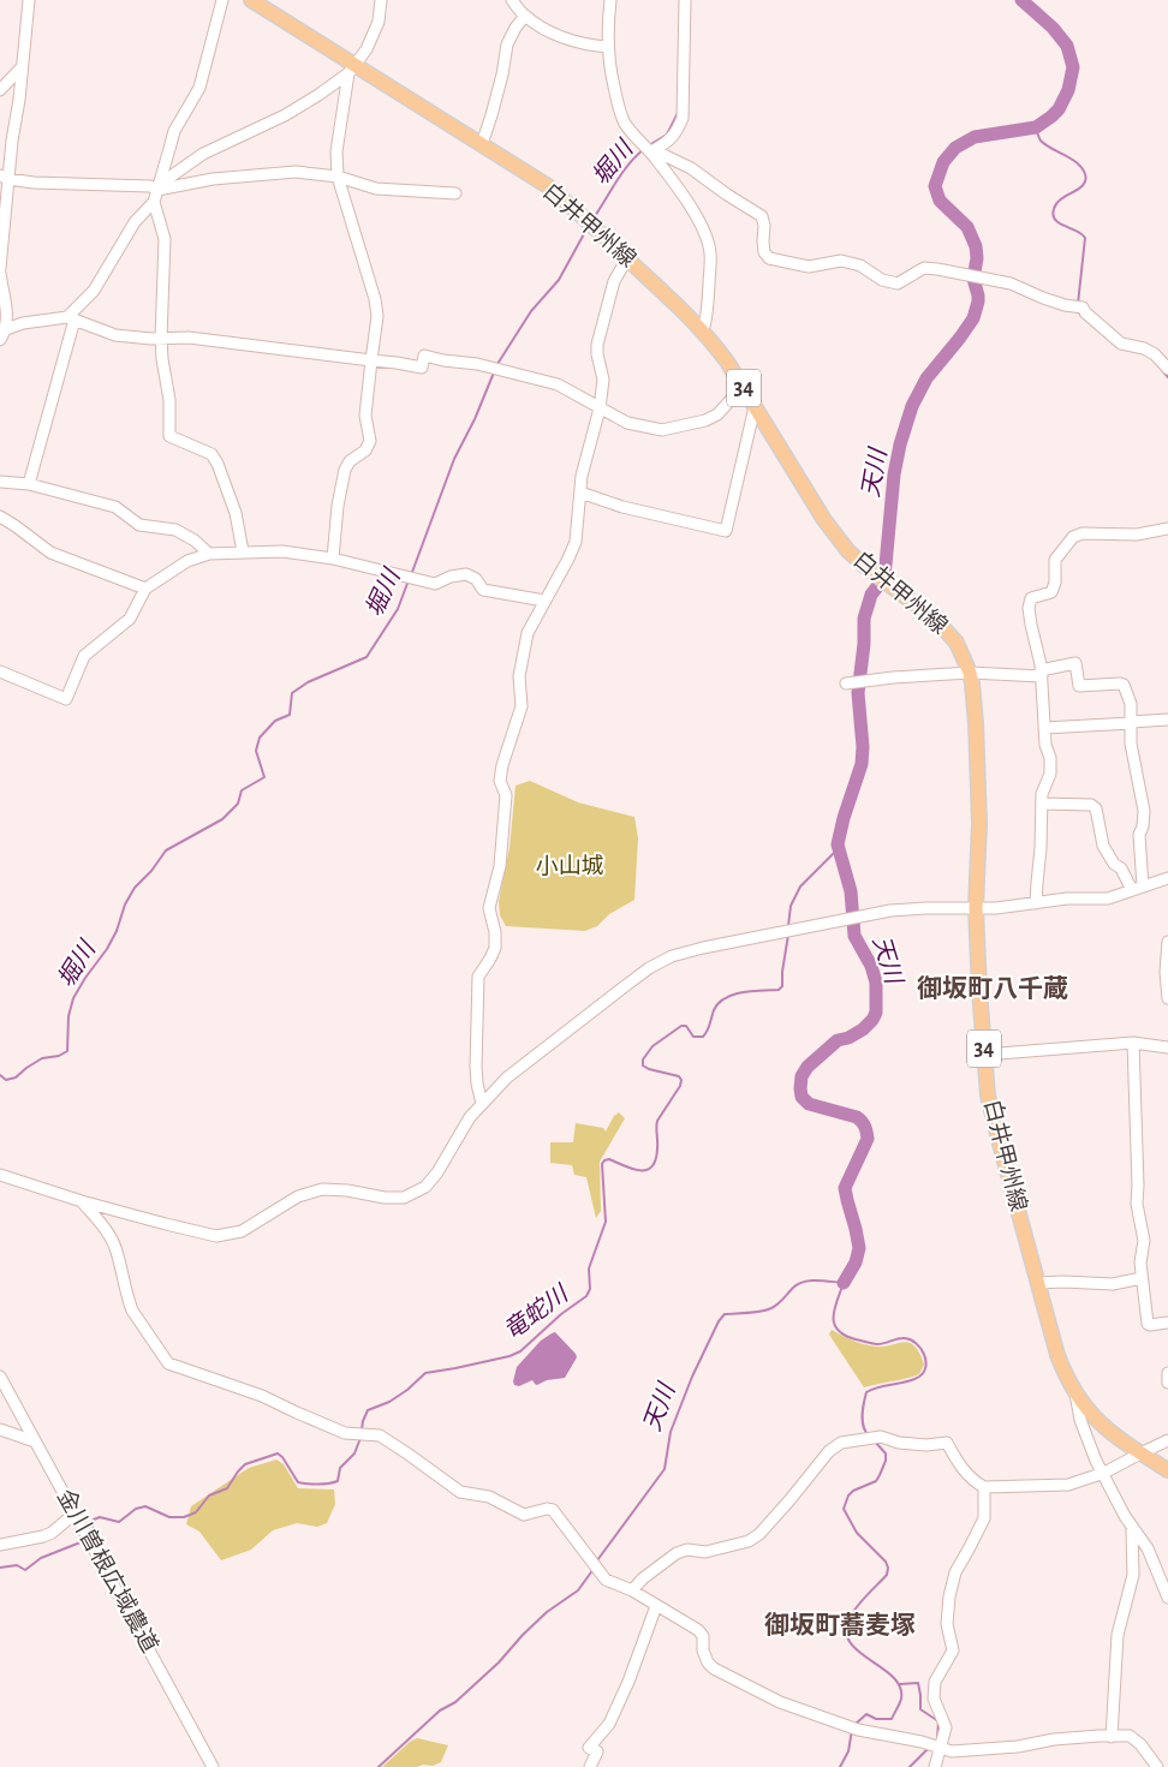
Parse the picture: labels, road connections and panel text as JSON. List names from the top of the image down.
{
  "streets": {
    "main road": ["白井甲州線", "34"],
    "street": ["金川曽根広域農道"]
  },
  "districts": ["御坂町八千蔵", "御坂町蕎麦塚"],
  "water": ["堀川", "天川", "竜蛇川"],
  "parks": ["小山城"]
}
